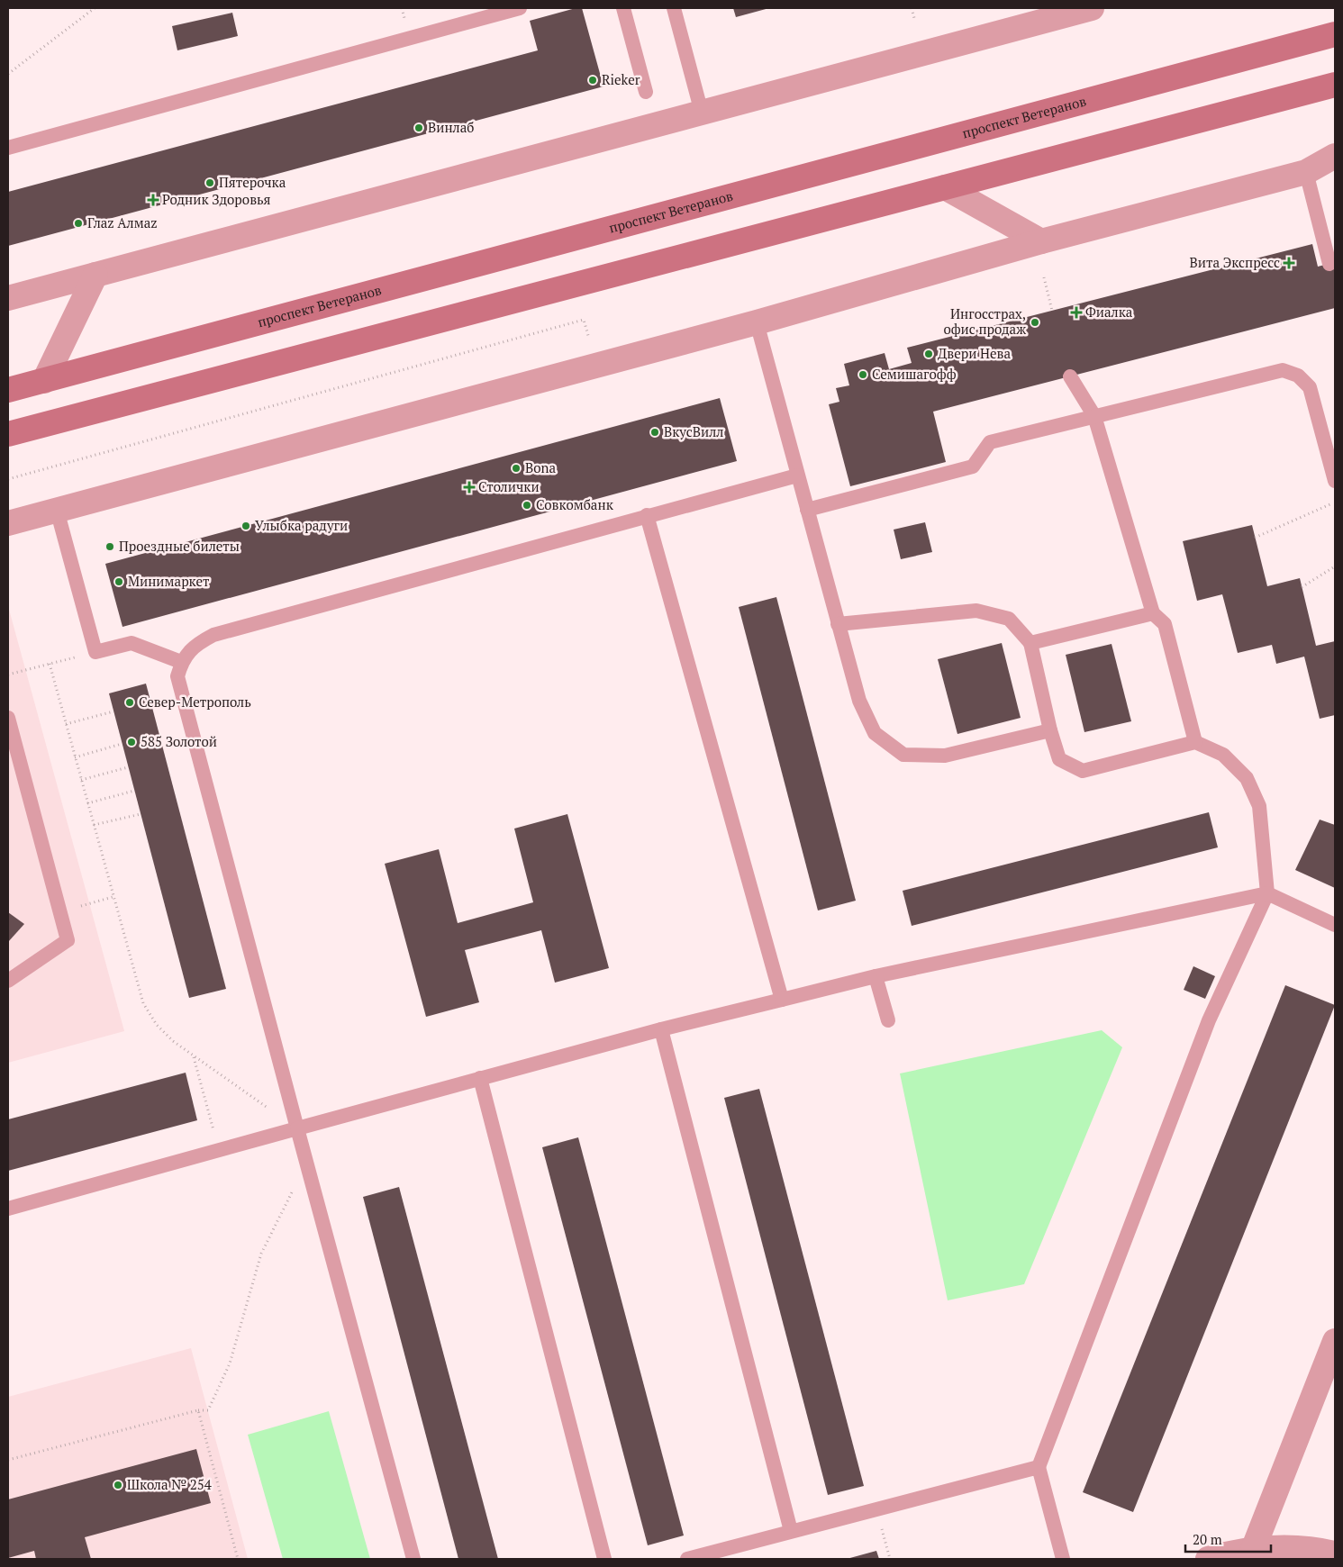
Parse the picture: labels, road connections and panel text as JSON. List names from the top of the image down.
{
  "streets": {
    "main road": ["проспект Ветеранов"]
  },
  "places": {
    "other": [
      "Rieker",
      "Винлаб",
      "Пятерочка",
      "Глаz Алмаz",
      "Ингосстрах, офис продаж",
      "Двери Нева",
      "Семишагофф",
      "ВкусВилл",
      "Bona",
      "Совкомбанк",
      "Улыбка радуги",
      "Проездные билеты",
      "Минимаркет",
      "Север-Метрополь",
      "585 Золотой",
      "Школа № 254"
    ],
    "health": [
      "Родник Здоровья",
      "Вита Экспресс",
      "Фиалка",
      "Столички"
    ]
  },
  "scale_bar": "20 m"
}
